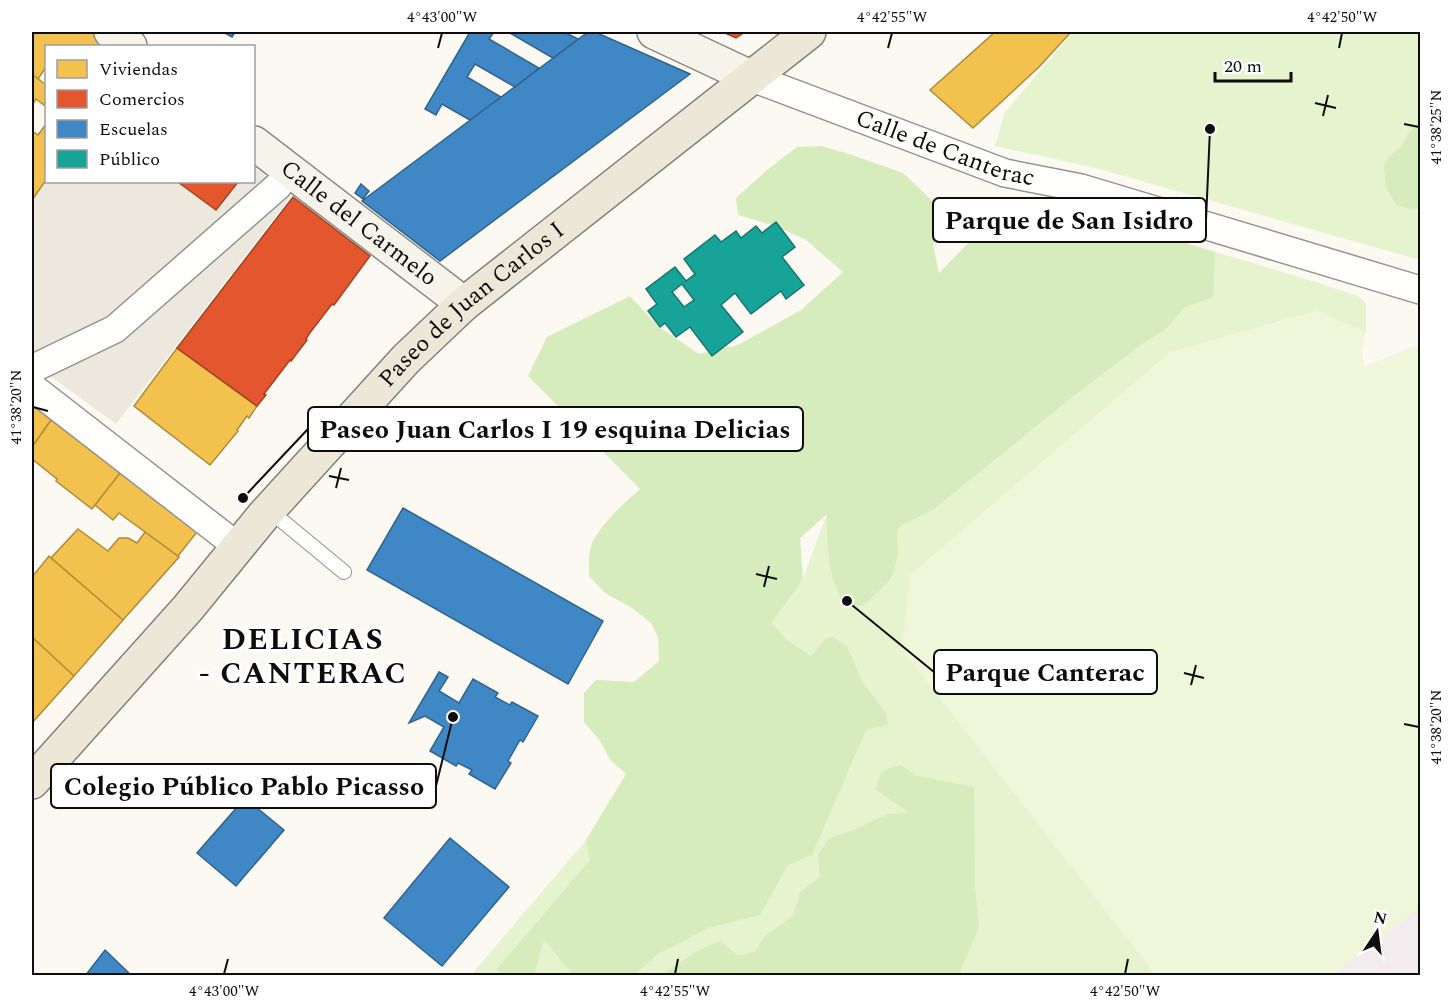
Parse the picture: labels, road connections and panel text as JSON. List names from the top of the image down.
{
  "streets": {
    "main road": ["Paseo de Juan Carlos I"],
    "street": ["Calle de Canterac", "Calle del Carmelo"]
  },
  "crossings": [
    ["Calle de Canterac", "Paseo de Juan Carlos I"],
    ["Calle del Carmelo", "Paseo de Juan Carlos I"]
  ],
  "districts": ["DELICIAS - CANTERAC"],
  "places": [
    "Parque de San Isidro",
    "Paseo Juan Carlos I 19 esquina Delicias",
    "Parque Canterac",
    "Colegio Público Pablo Picasso"
  ],
  "legend": [
    "Viviendas",
    "Comercios",
    "Escuelas",
    "Público"
  ],
  "scale_bar": "20 m",
  "north": "top",
  "coordinates": [
    "4°43'00\"W",
    "4°42'55\"W",
    "4°42'50\"W",
    "41°38'25\"N",
    "41°38'20\"N"
  ]
}
